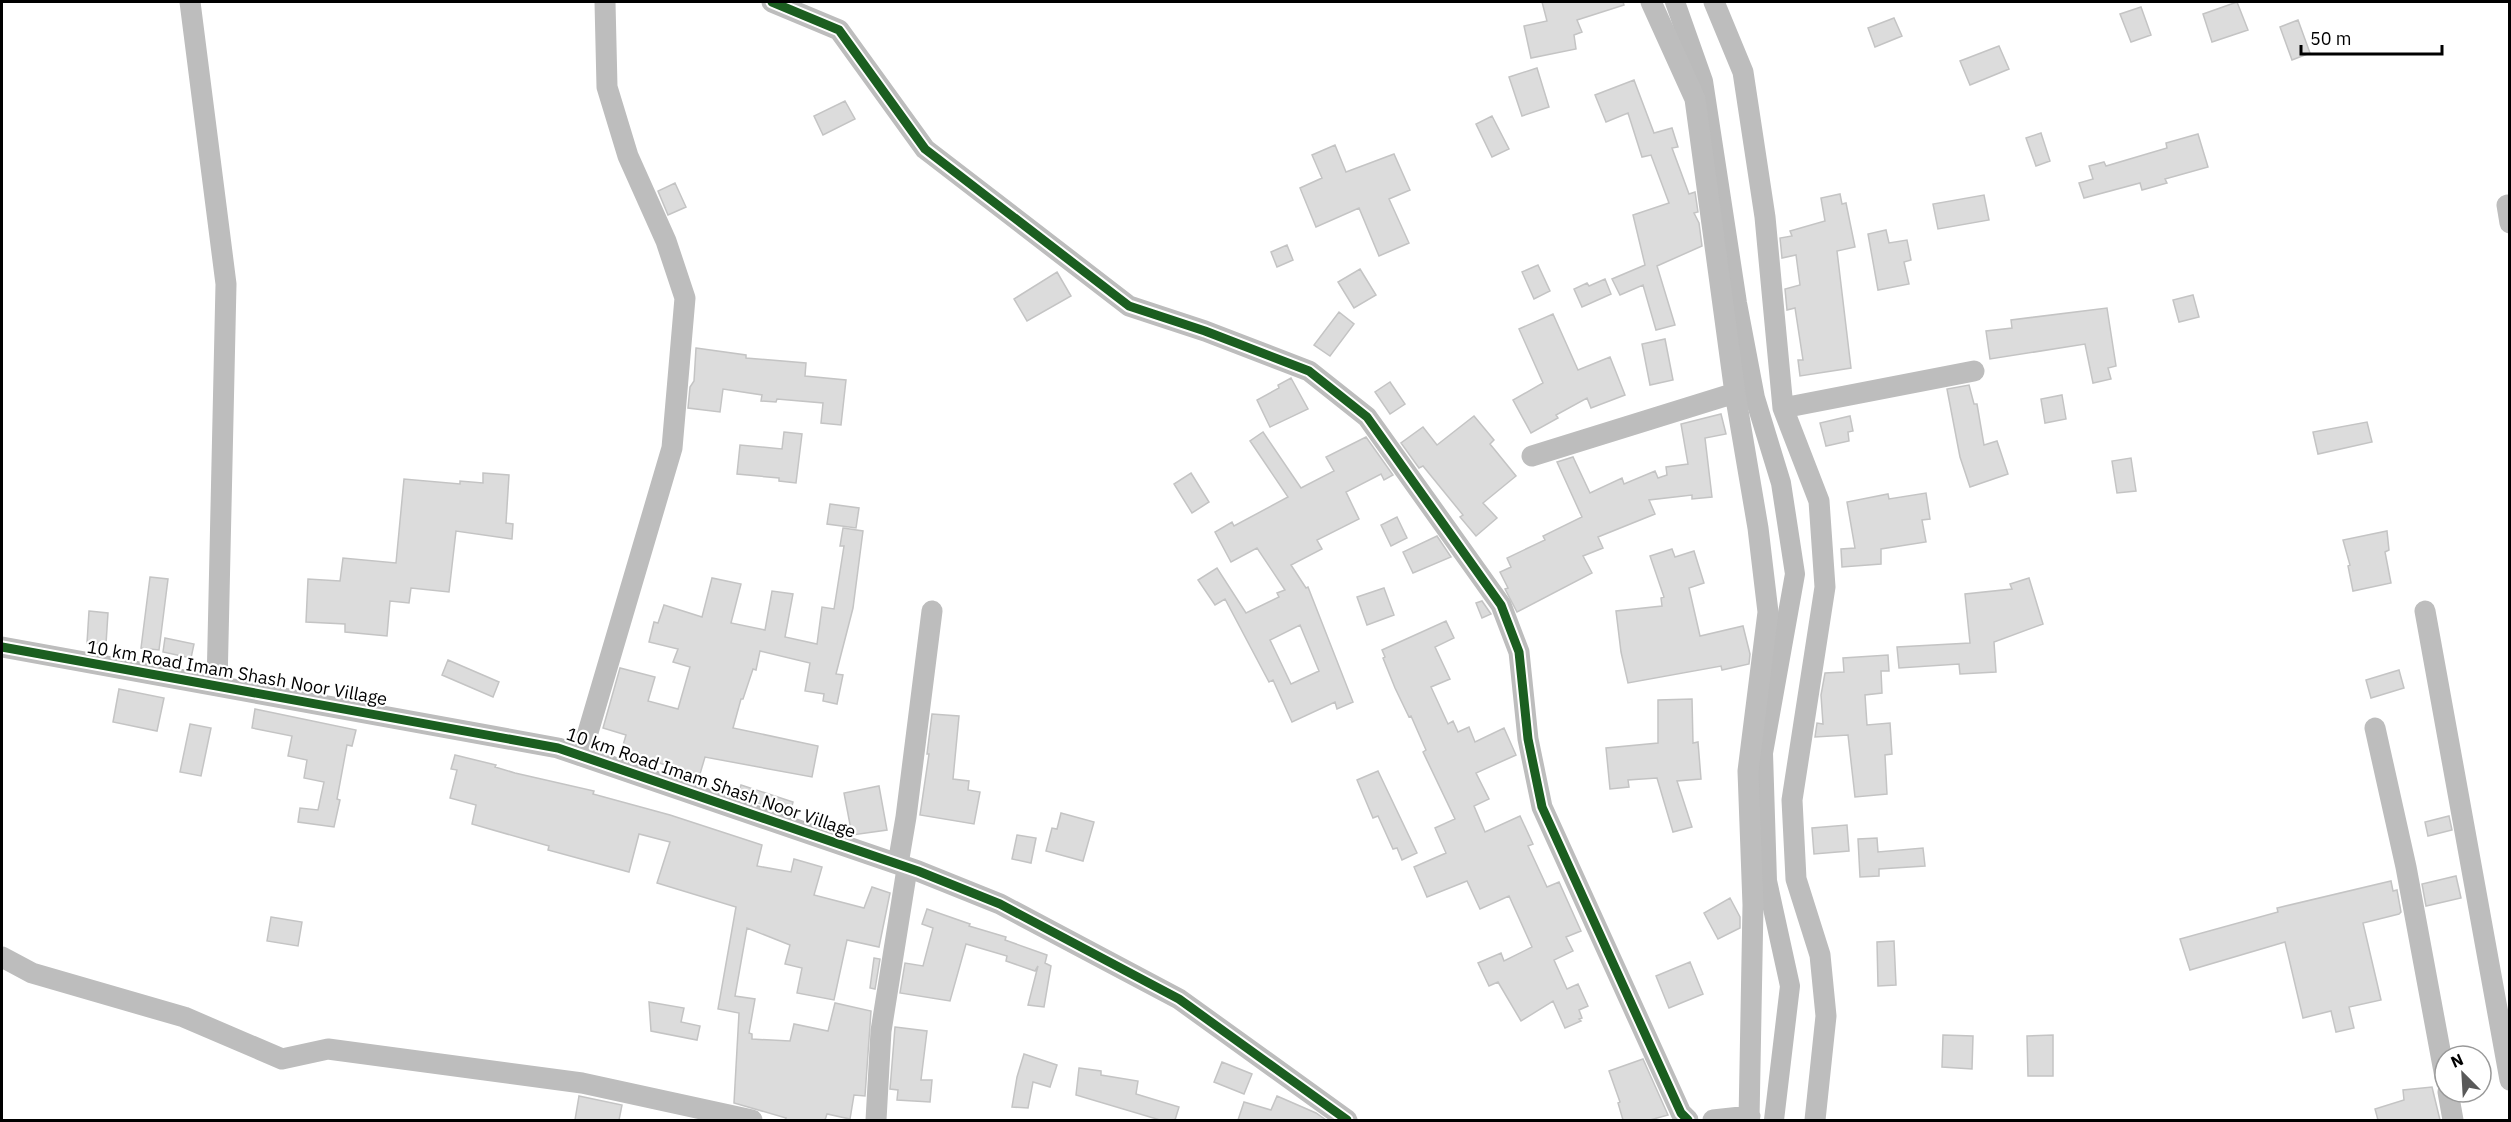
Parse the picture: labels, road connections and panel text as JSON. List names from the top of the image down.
{
  "streets": {
    "street": ["10 km Road Imam Shash Noor Village"]
  },
  "scale_bar": "50 m",
  "north": "top left"
}
